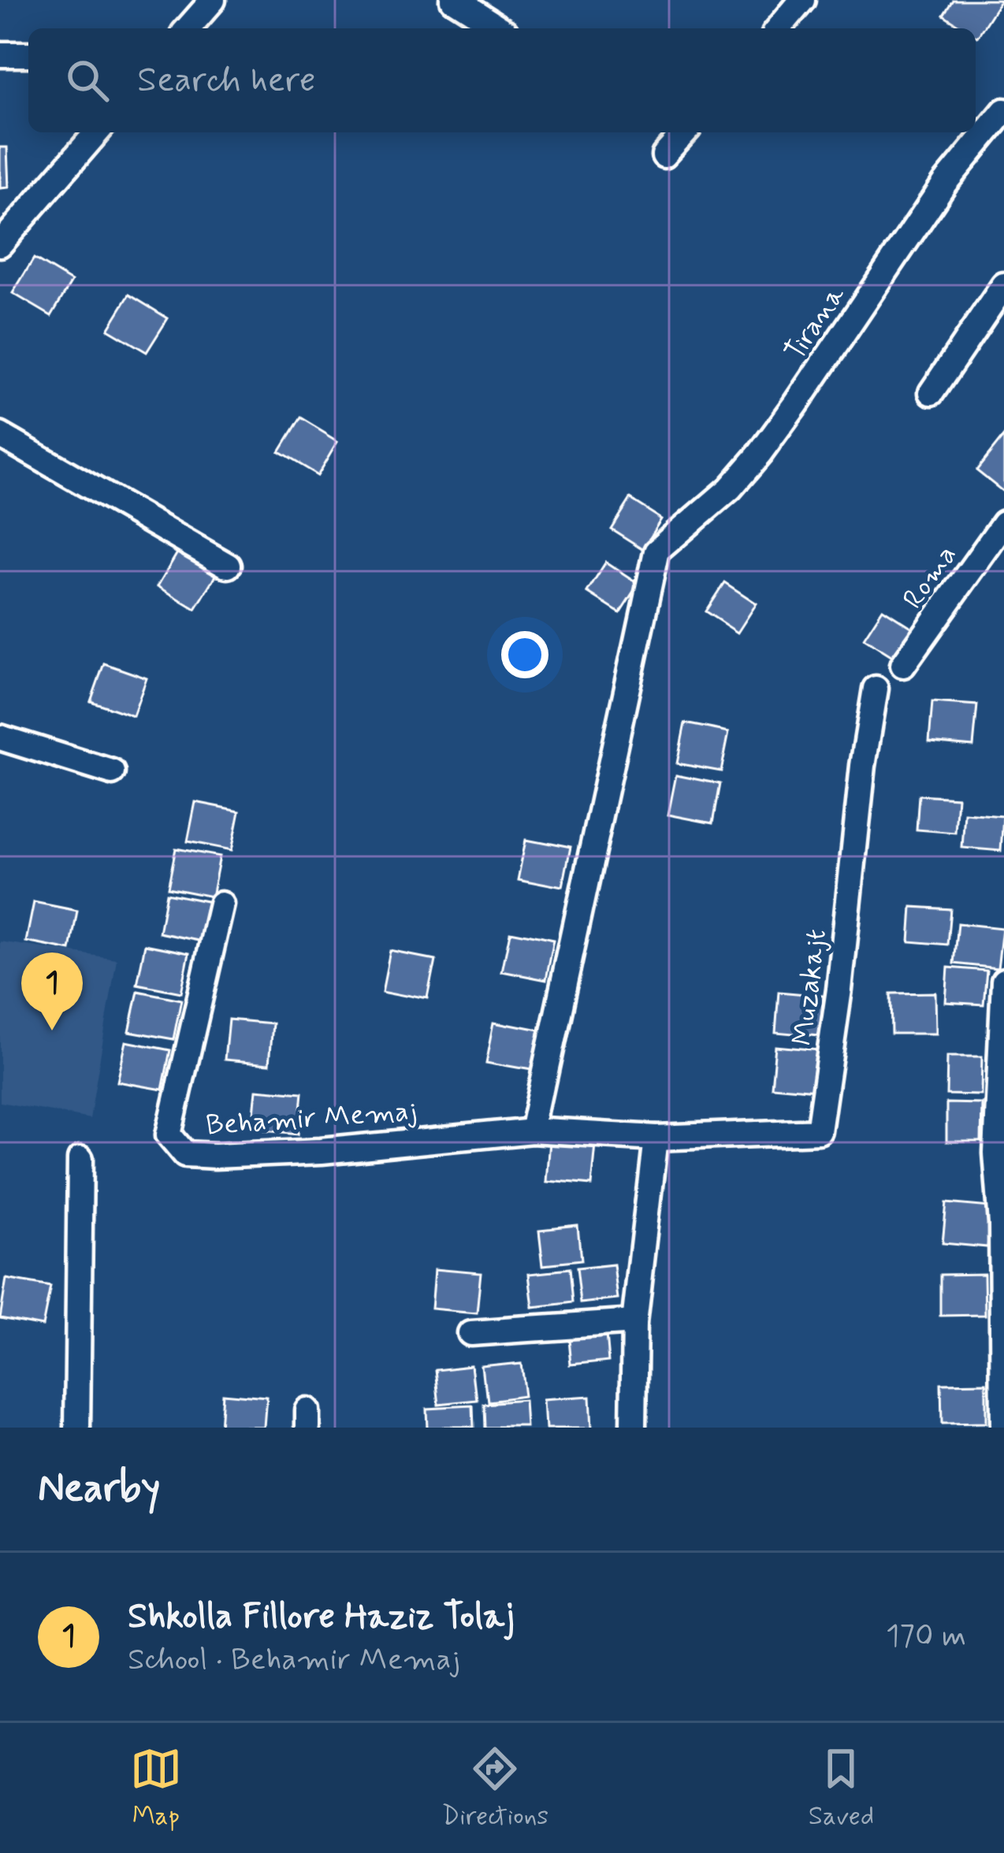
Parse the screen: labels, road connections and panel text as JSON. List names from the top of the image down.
{
  "streets": {
    "street": [
      "Tirana",
      "Roma",
      "Muzakajt",
      "Behamir Memaj"
    ]
  },
  "crossings": [
    ["Tirana", "Behamir Memaj"],
    ["Muzakajt", "Behamir Memaj"]
  ],
  "page": {
    "search": "Search here",
    "pins": "1",
    "heading": "Nearby",
    "list": [
      {
        "mark": "1",
        "name": "Shkolla Fillore Haziz Tolaj",
        "note": "School · Behamir Memaj",
        "value": "170 m"
      }
    ],
    "nav": ["Map", "Directions", "Saved"]
  }
}
